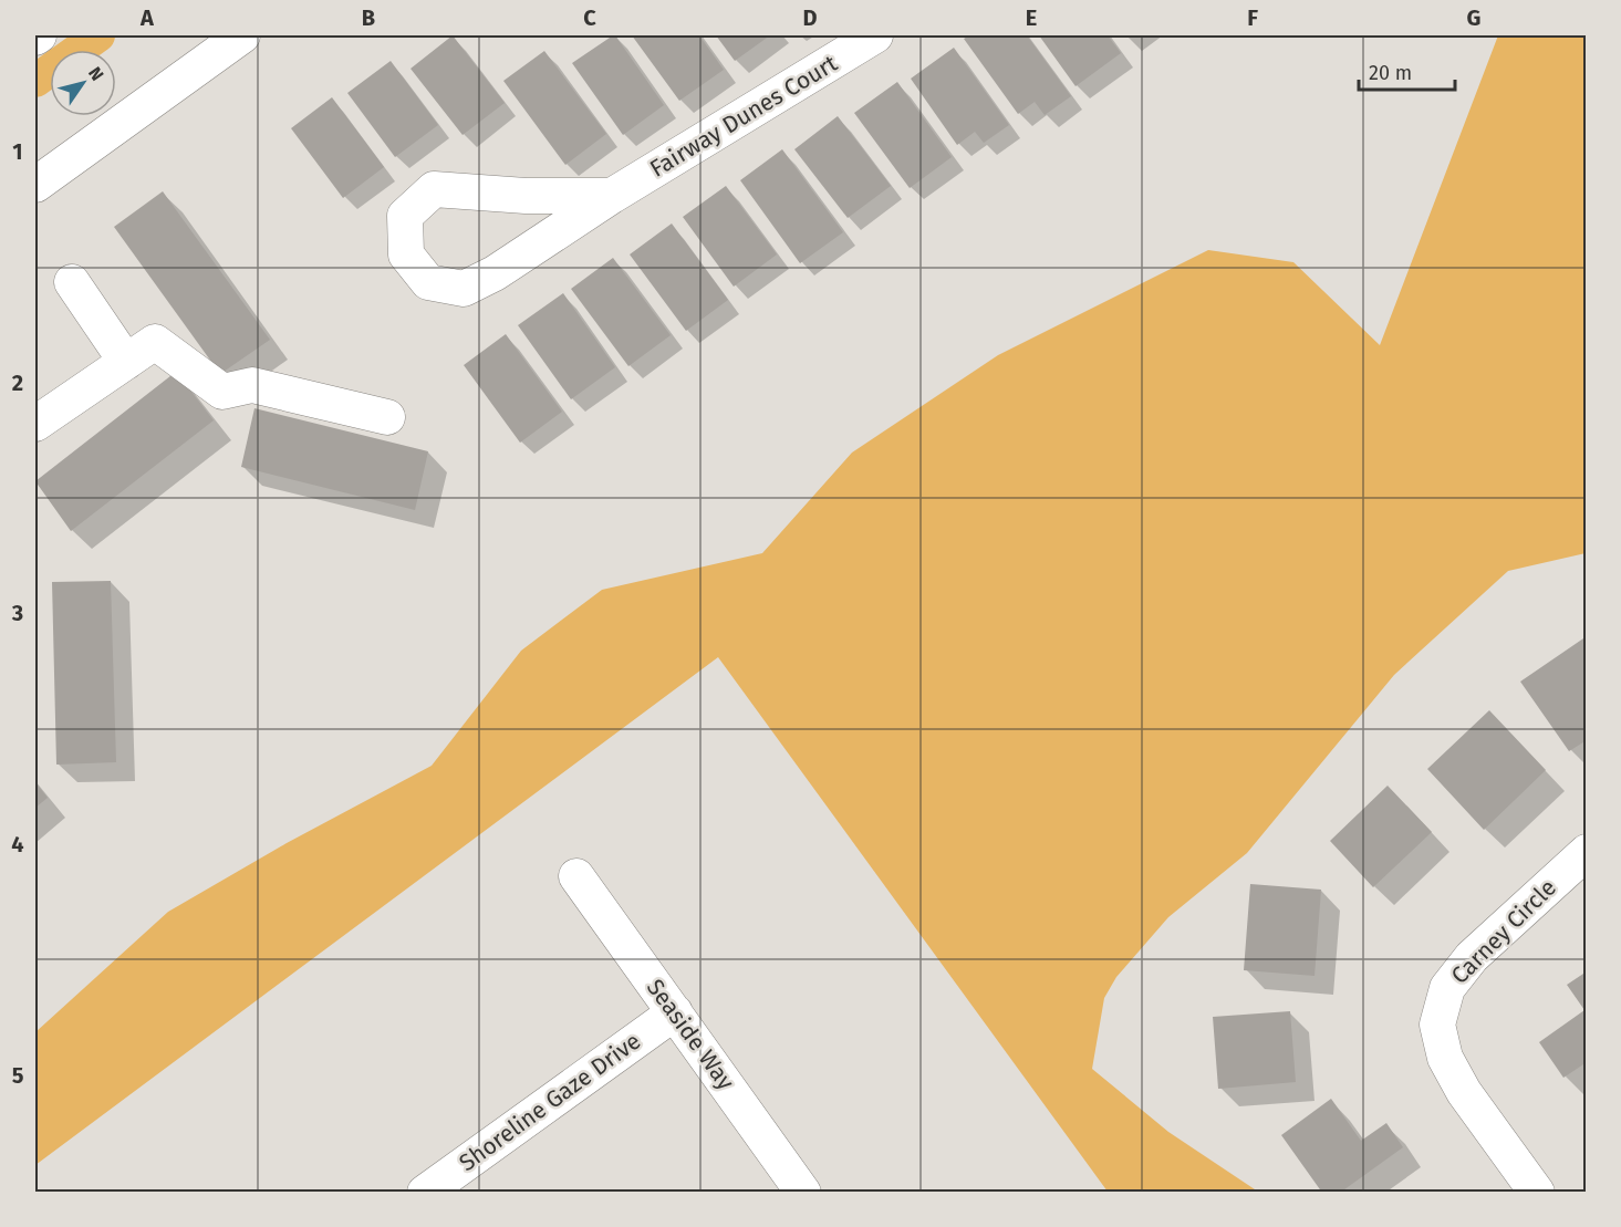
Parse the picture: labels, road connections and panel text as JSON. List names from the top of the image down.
{
  "streets": {
    "street": [
      "Fairway Dunes Court",
      "Carney Circle",
      "Seaside Way",
      "Shoreline Gaze Drive"
    ]
  },
  "crossings": [
    ["Seaside Way", "Shoreline Gaze Drive"]
  ],
  "scale_bar": "20 m",
  "north": "top right",
  "grid": {
    "columns": [
      "A",
      "B",
      "C",
      "D",
      "E",
      "F",
      "G"
    ],
    "rows": [
      "1",
      "2",
      "3",
      "4",
      "5"
    ]
  }
}
